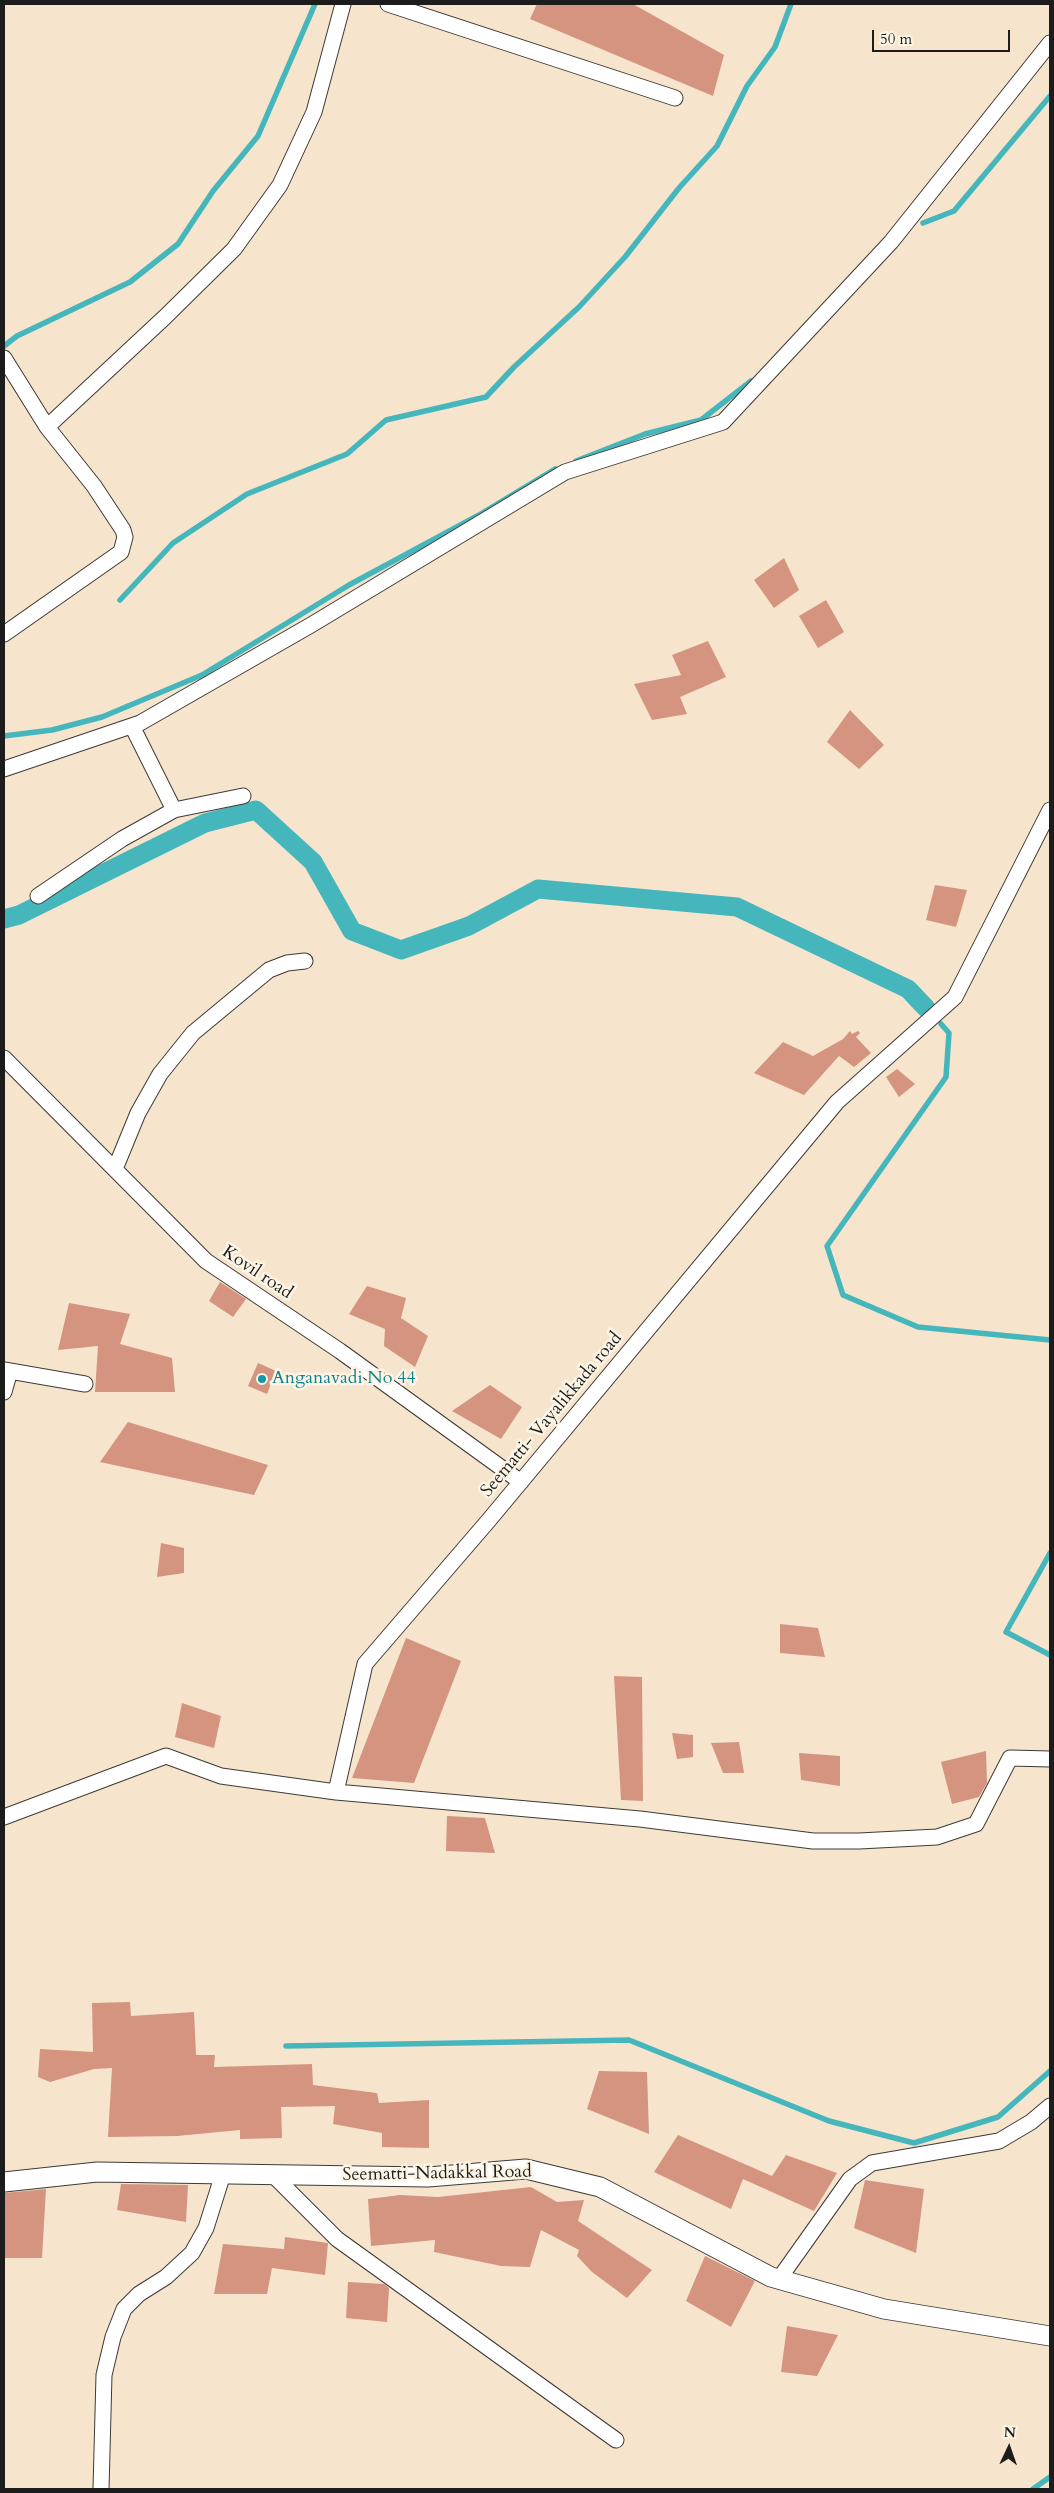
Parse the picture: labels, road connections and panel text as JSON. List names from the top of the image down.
{
  "streets": {
    "street": ["Kovil road", "Seematti- Vayalikkada road", "Seematti-Nadakkal Road"]
  },
  "crossings": [
    ["Kovil road", "Seematti- Vayalikkada road"]
  ],
  "places": ["Anganavadi No 44"],
  "scale_bar": "50 m",
  "north": "top"
}
